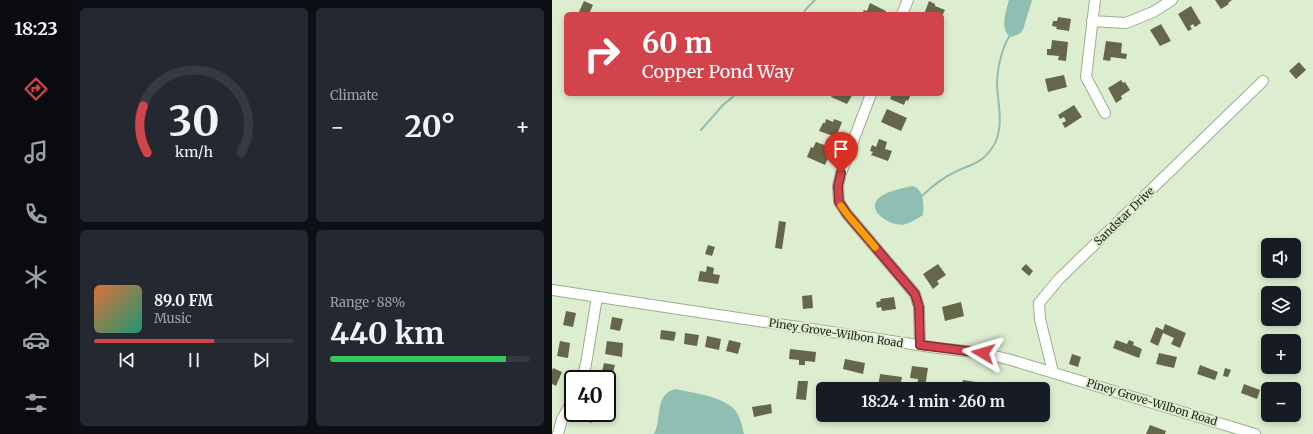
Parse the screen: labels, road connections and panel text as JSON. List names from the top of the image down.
{
  "streets": {
    "street": ["Sandstar Drive", "Piney Grove-Wilbon Road"]
  },
  "crossings": [
    ["Sandstar Drive", "Piney Grove-Wilbon Road"]
  ],
  "page": {
    "tabs": "18:23",
    "tile": [
      "Climate",
      ["Range · 88%", "440 km"]
    ],
    "turn": ["60 m", "Copper Pond Way"],
    "heat": ["−", "20°", "+"],
    "map_buttons": ["+", "−"],
    "song": ["89.0 FM", "Music"],
    "limit": "40",
    "trip": "18:24 · 1 min · 260 m",
    "gauge": ["30", "km/h"]
  }
}
